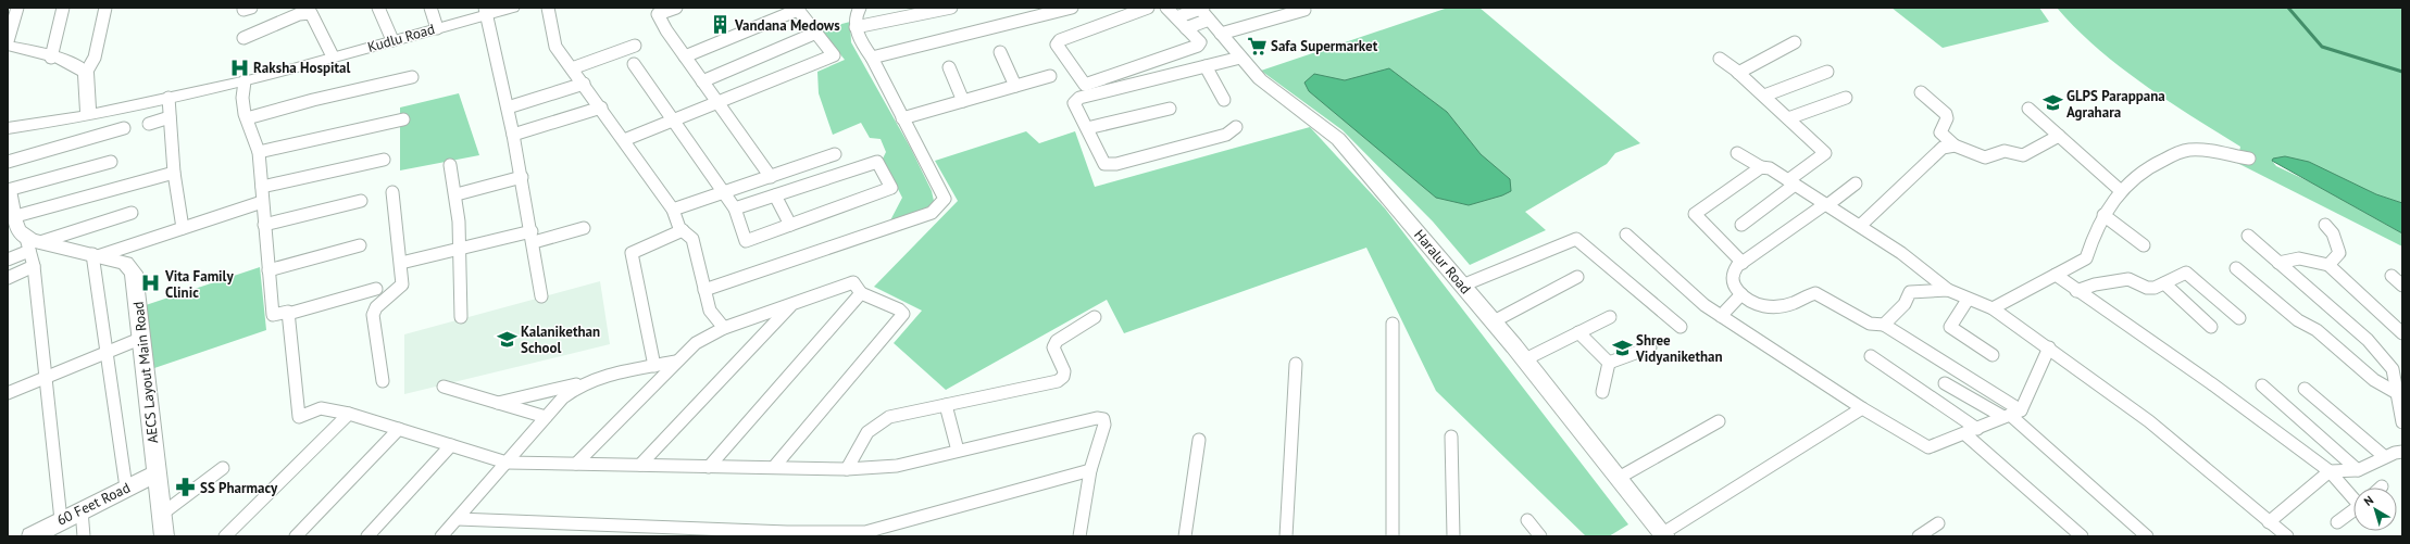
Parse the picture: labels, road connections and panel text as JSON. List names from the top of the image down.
{
  "streets": {
    "street": [
      "Kudlu Road",
      "Haralur Road",
      "AECS Layout Main Road",
      "60 Feet Road"
    ]
  },
  "crossings": [
    ["AECS Layout Main Road", "60 Feet Road"]
  ],
  "places": {
    "building": ["Vandana Medows"],
    "supermarket": ["Safa Supermarket"],
    "hospital": ["Raksha Hospital", "Vita Family Clinic"],
    "school or university": ["GLPS Parappana Agrahara", "Kalanikethan School", "Shree Vidyanikethan"],
    "pharmacy": ["SS Pharmacy"]
  },
  "north": "top left"
}
